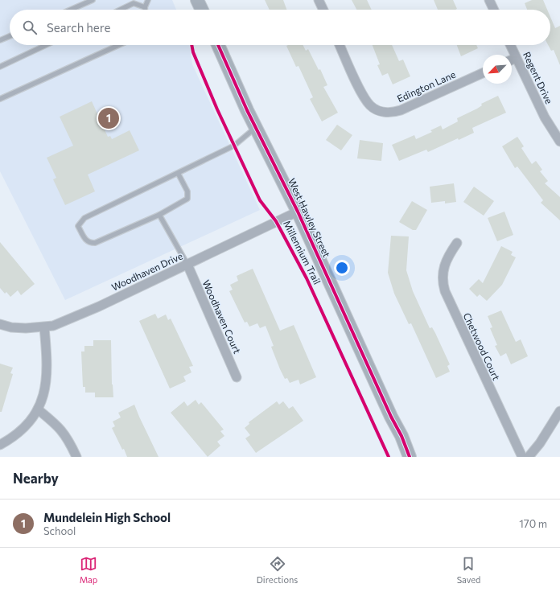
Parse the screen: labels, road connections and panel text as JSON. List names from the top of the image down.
{
  "streets": {
    "street": [
      "Regent Drive",
      "Edington Lane",
      "West Hawley Street",
      "Woodhaven Drive",
      "Woodhaven Court",
      "Chetwood Court"
    ],
    "cycle path": ["Millennium Trail"]
  },
  "crossings": [
    ["West Hawley Street", "Woodhaven Drive"],
    ["Woodhaven Drive", "Woodhaven Court"]
  ],
  "north": "bottom left",
  "page": {
    "search": "Search here",
    "pins": "1",
    "heading": "Nearby",
    "list": [
      {
        "mark": "1",
        "name": "Mundelein High School",
        "note": "School",
        "value": "170 m"
      }
    ],
    "nav": ["Map", "Directions", "Saved"]
  }
}
